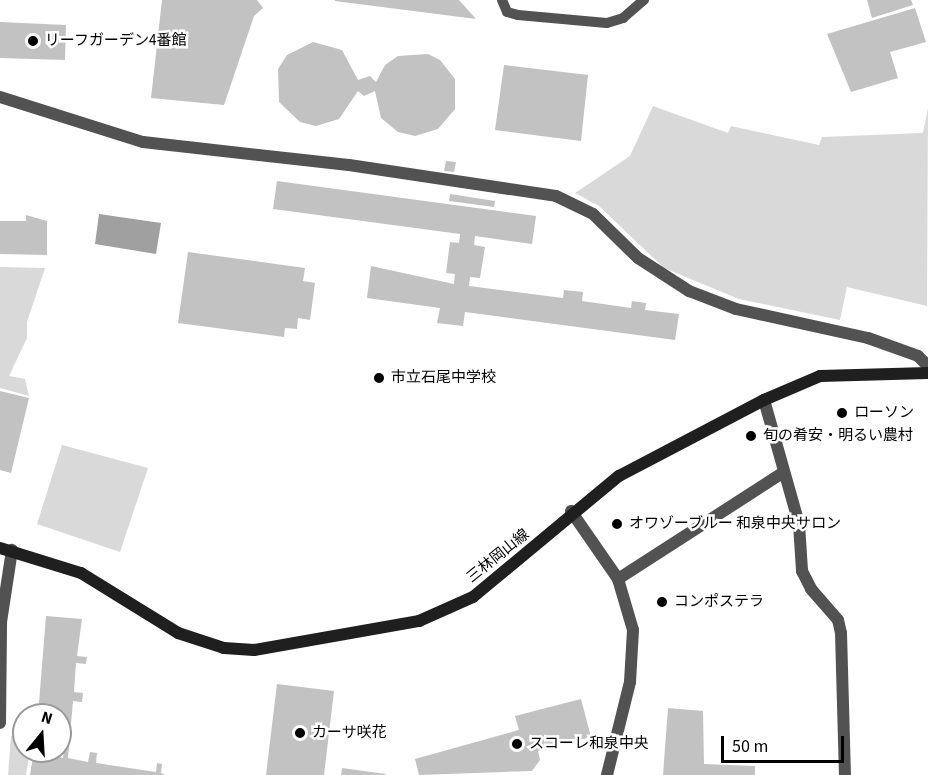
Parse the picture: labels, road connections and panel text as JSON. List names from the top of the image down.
{
  "streets": {
    "main road": ["三林岡山線"]
  },
  "places": [
    "リーフガーデン4番館",
    "市立石尾中学校",
    "ローソン",
    "旬の肴安・明るい農村",
    "オワゾーブルー 和泉中央サロン",
    "コンポステラ",
    "カーサ咲花",
    "スコーレ和泉中央"
  ],
  "scale_bar": "50 m",
  "north": "top"
}
